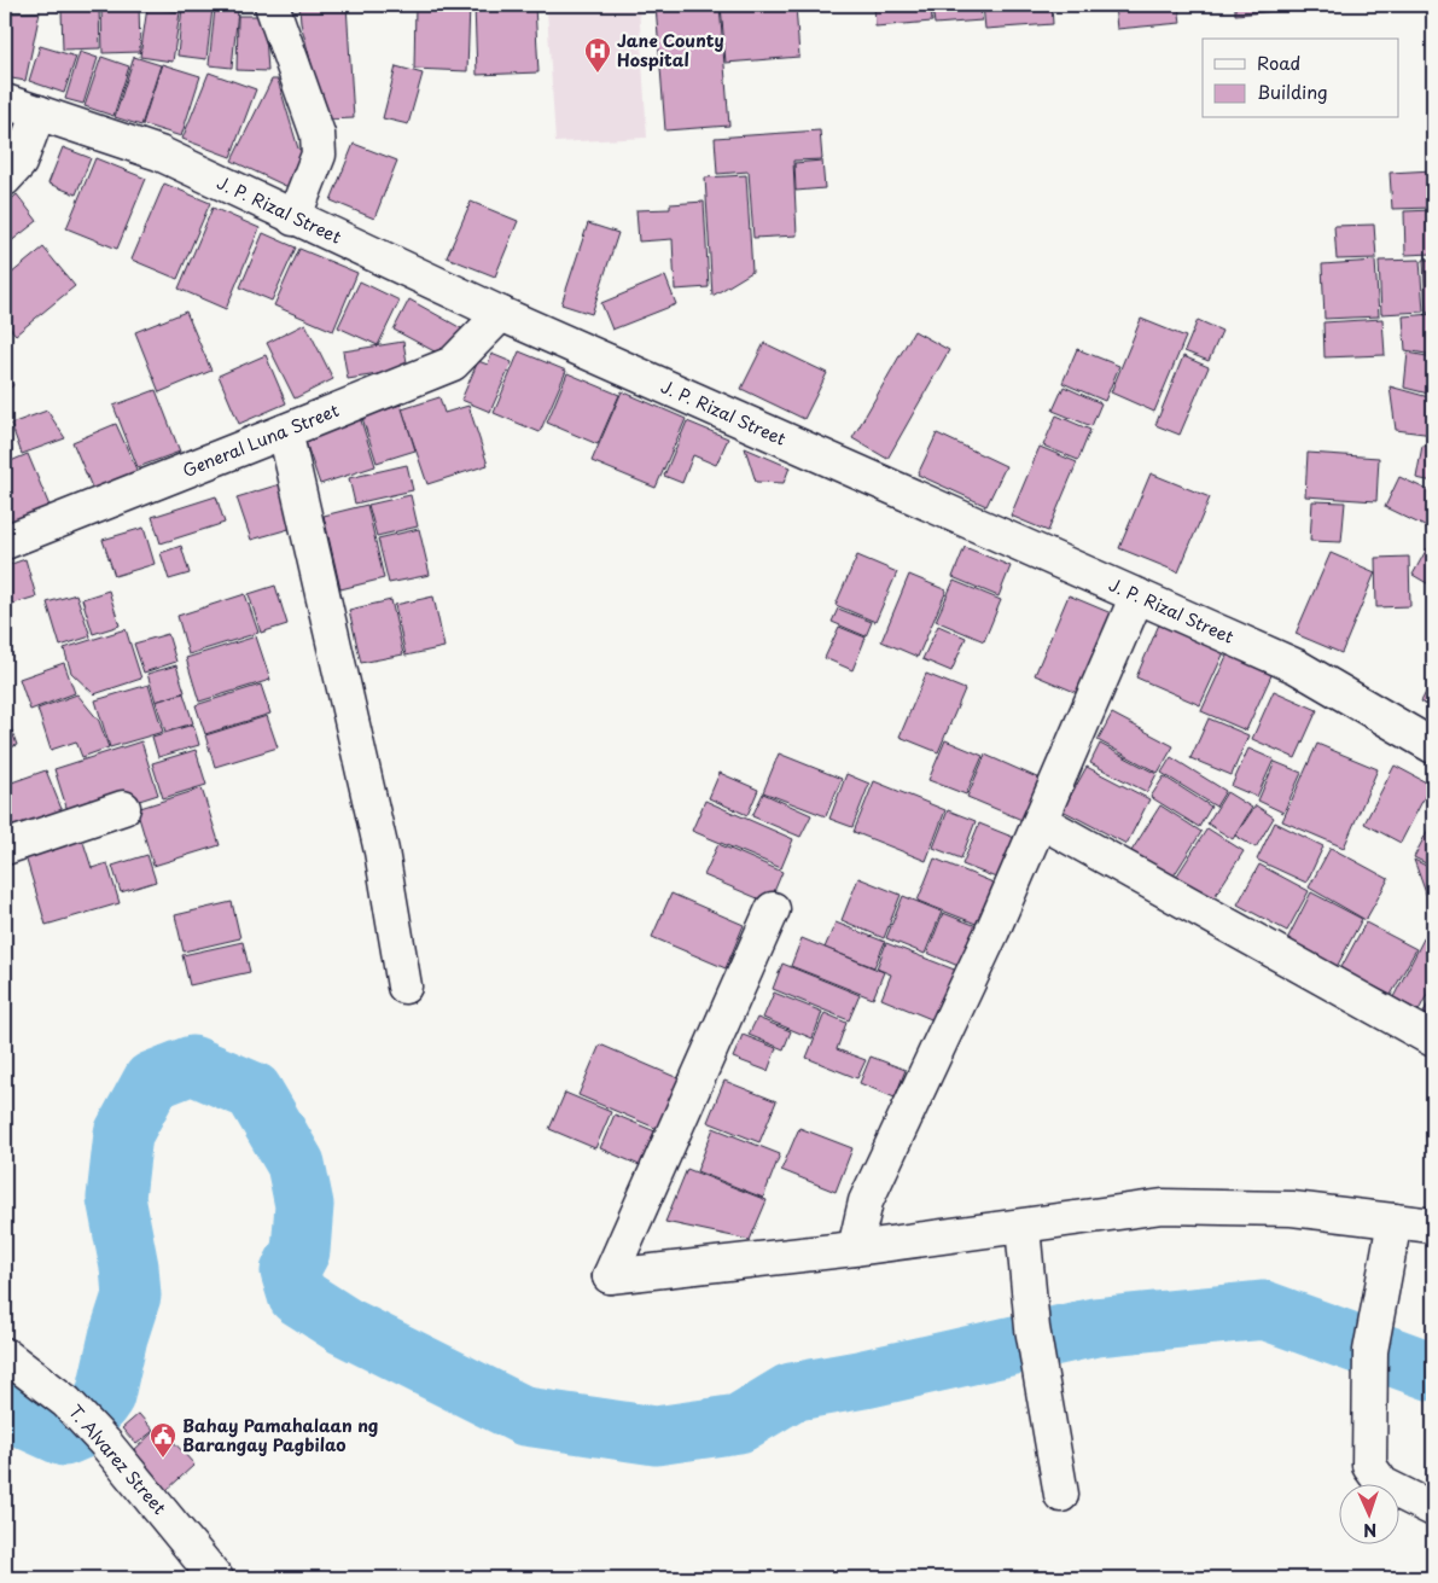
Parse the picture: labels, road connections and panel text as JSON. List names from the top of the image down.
{
  "streets": {
    "street": ["J. P. Rizal Street", "General Luna Street", "T. Alvarez Street"]
  },
  "crossings": [
    ["J. P. Rizal Street", "General Luna Street"]
  ],
  "places": {
    "hospital": ["Jane County Hospital"],
    "public building": ["Bahay Pamahalaan ng Barangay Pagbilao"]
  },
  "legend": ["Road", "Building"],
  "north": "bottom"
}
